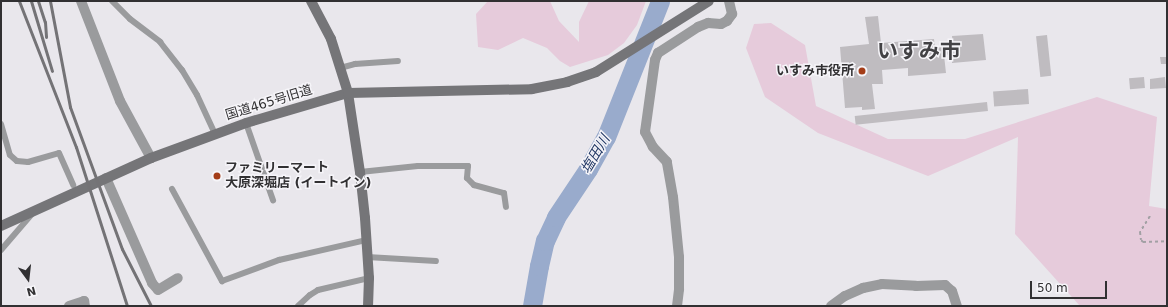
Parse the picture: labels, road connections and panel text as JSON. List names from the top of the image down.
{
  "streets": {
    "street": ["国道465号旧道"]
  },
  "districts": ["いすみ市"],
  "water": ["塩田川"],
  "places": ["いすみ市役所", "ファミリーマート 大原深堀店 (イートイン)"],
  "scale_bar": "50 m",
  "north": "bottom"
}
